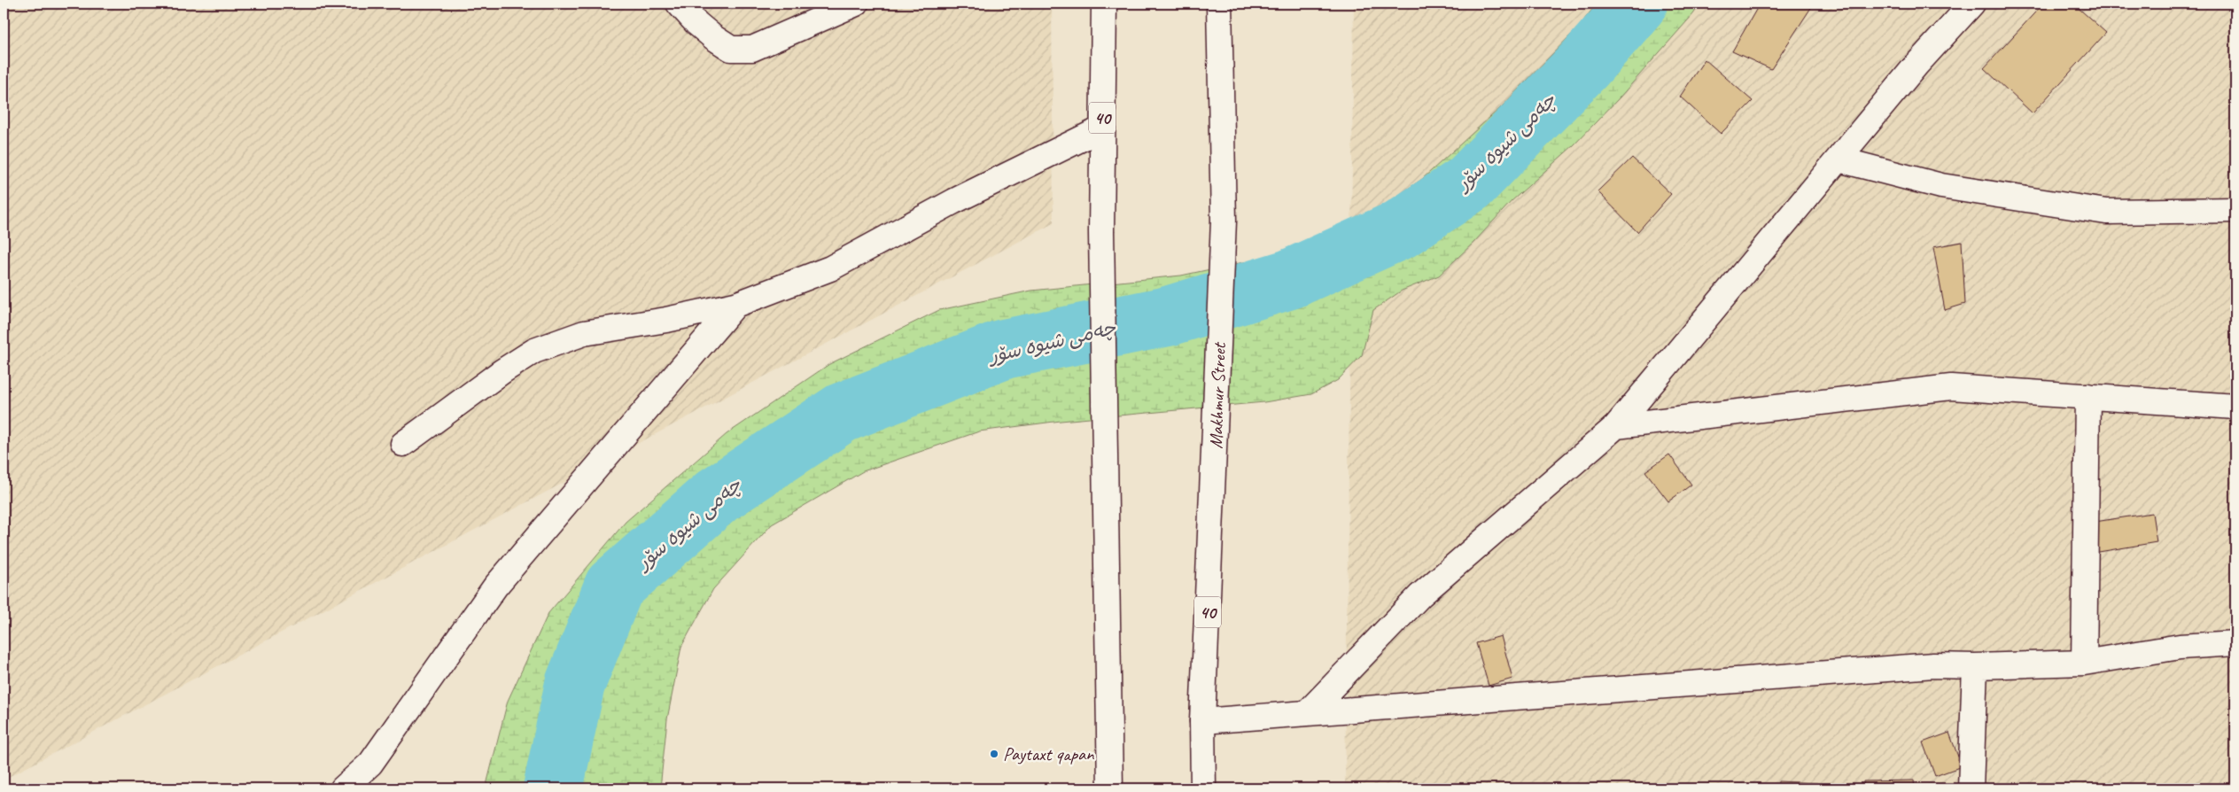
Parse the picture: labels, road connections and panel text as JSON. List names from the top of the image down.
{
  "streets": {
    "main road": ["40", "Makhmur Street"]
  },
  "water": ["چەمی شیوە سۆر"],
  "places": ["Paytaxt qapan"]
}
